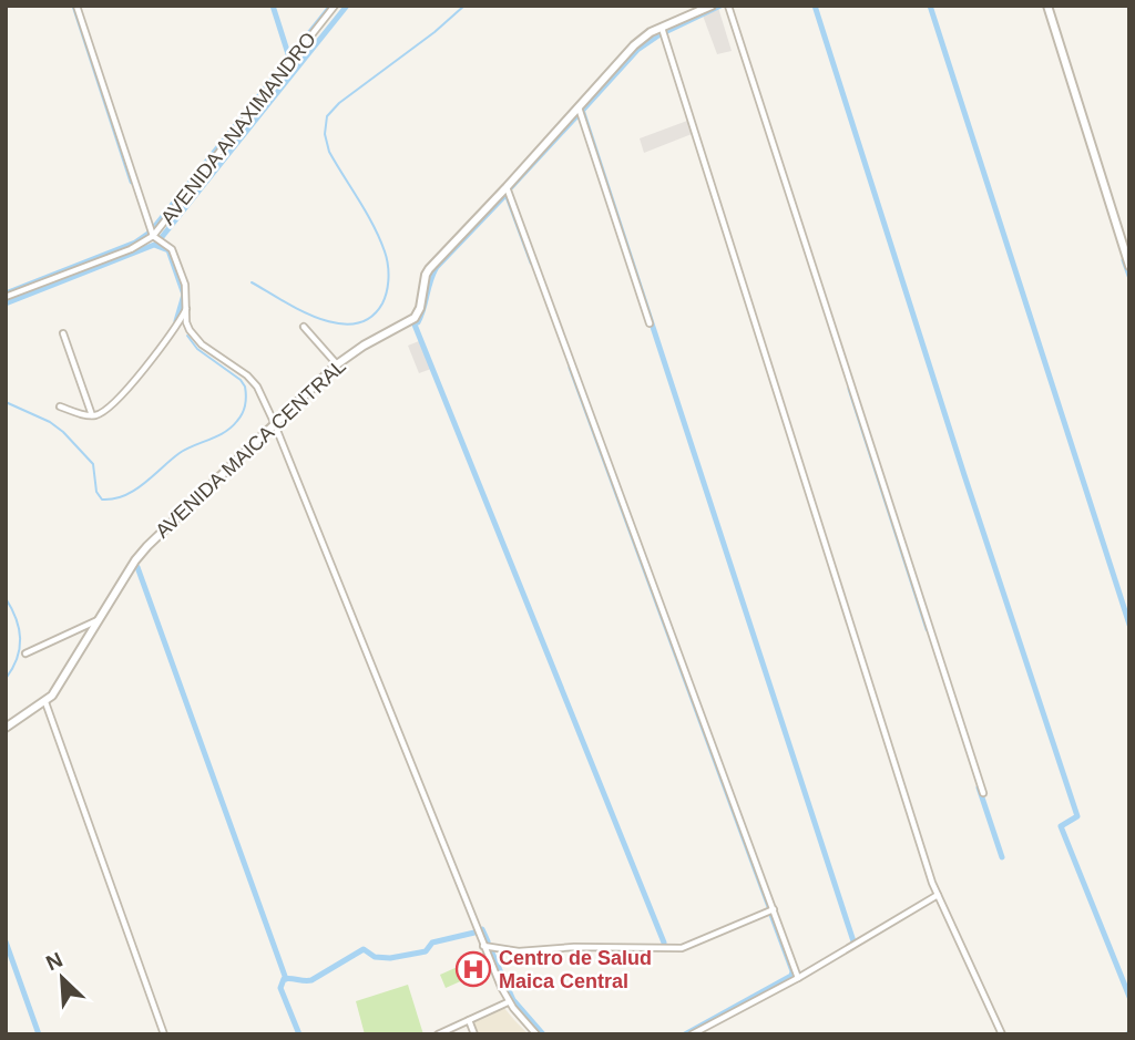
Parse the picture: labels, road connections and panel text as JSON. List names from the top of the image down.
{
  "streets": {
    "street": ["AVENIDA ANAXIMANDRO", "AVENIDA MAICA CENTRAL"]
  },
  "places": {
    "hospital": ["Centro de Salud Maica Central"]
  },
  "north": "top left"
}
